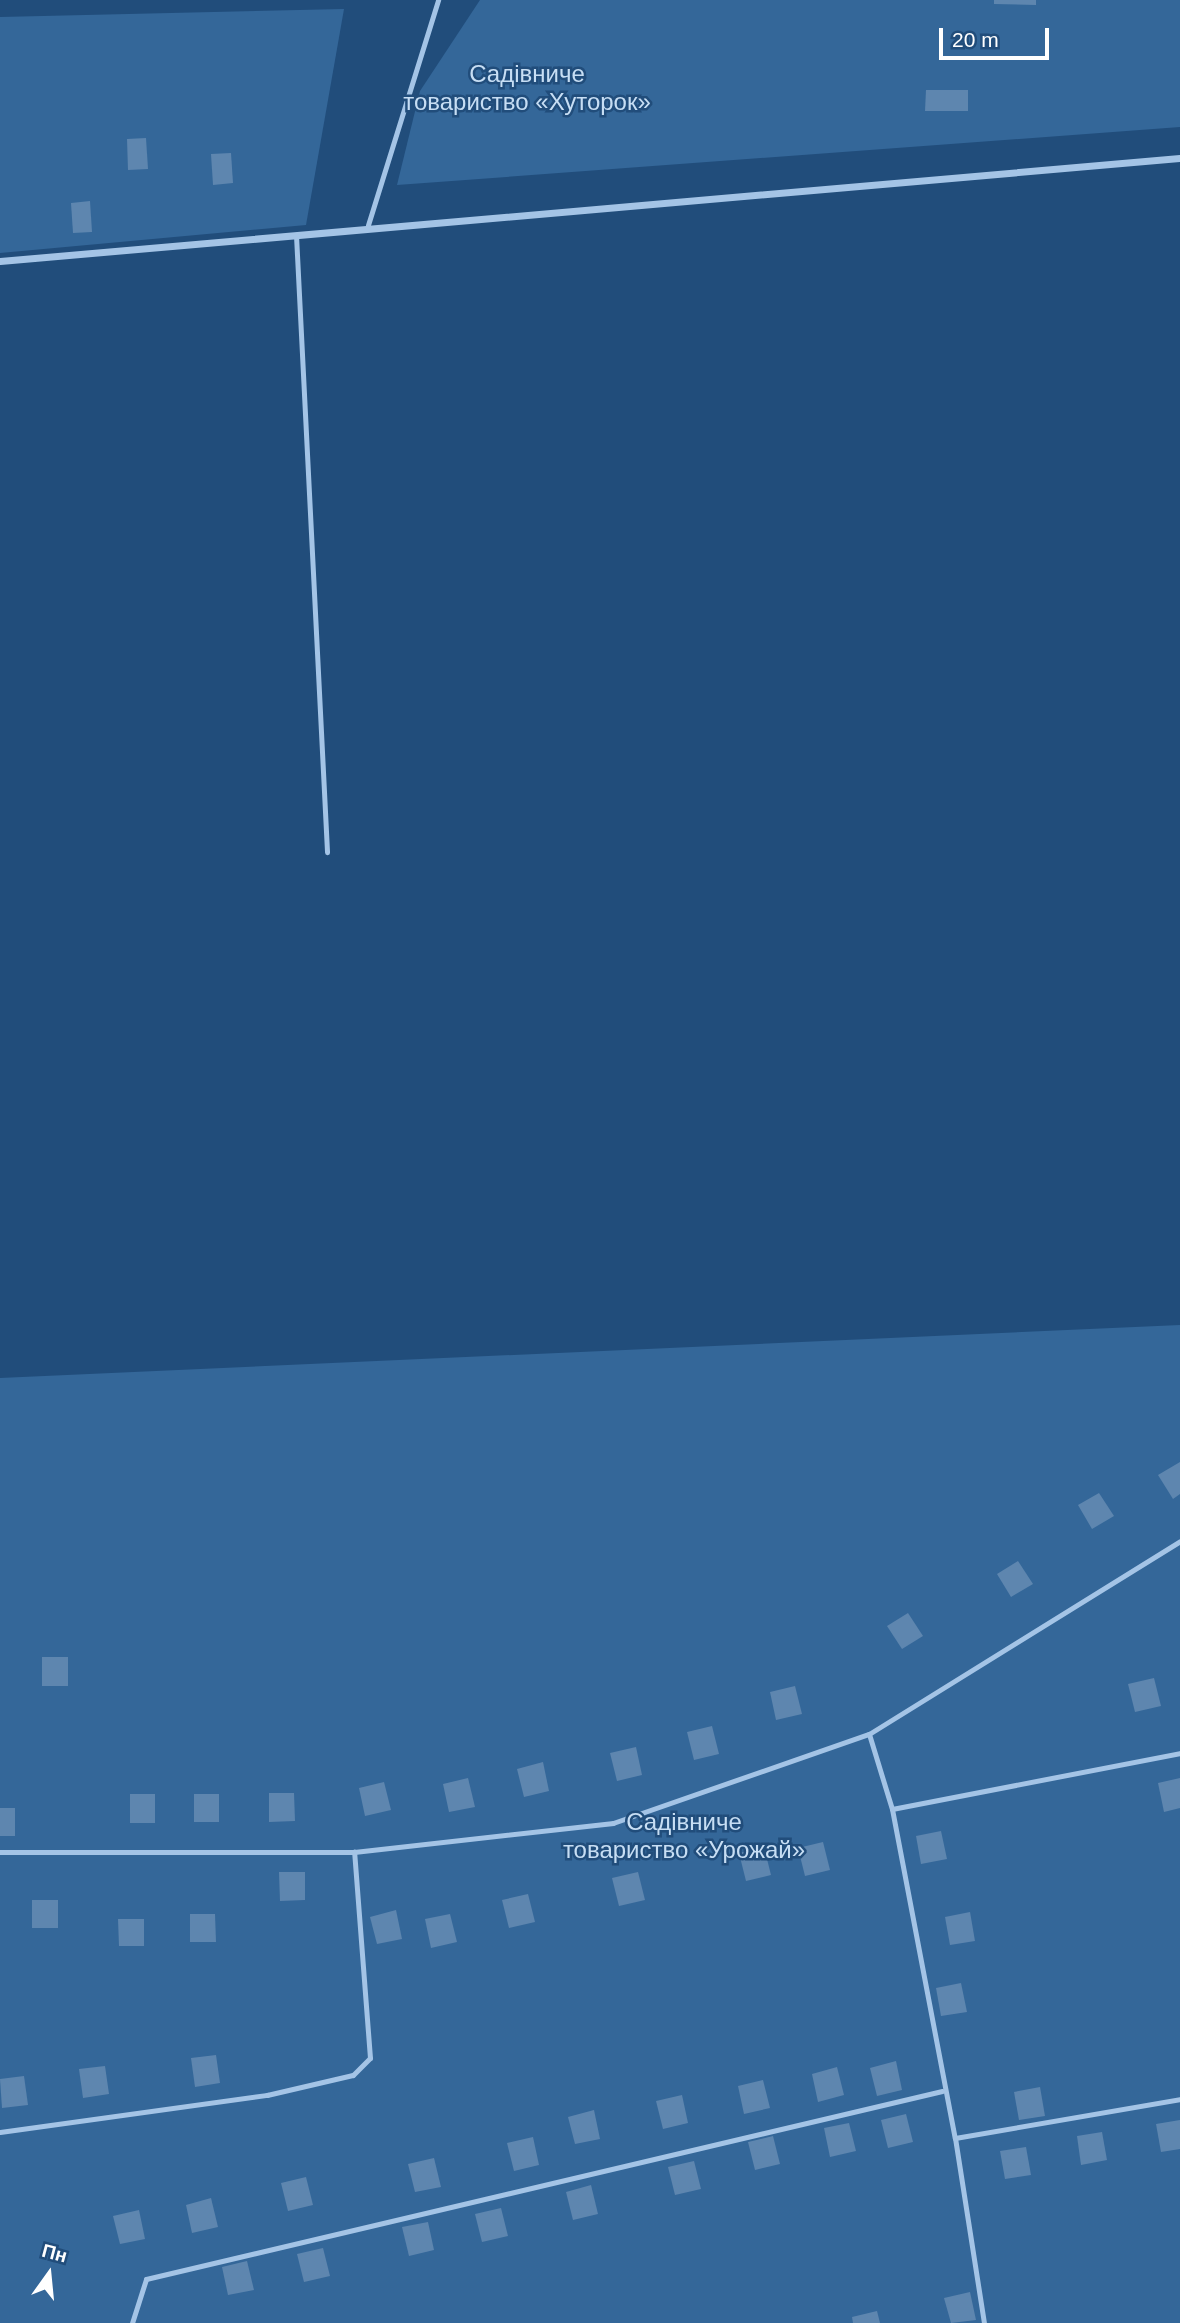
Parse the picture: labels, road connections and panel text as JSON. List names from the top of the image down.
{
  "parks": ["Садівниче товариство «Хуторок»", "Садівниче товариство «Урожай»"],
  "scale_bar": "20 m",
  "north": "top"
}
